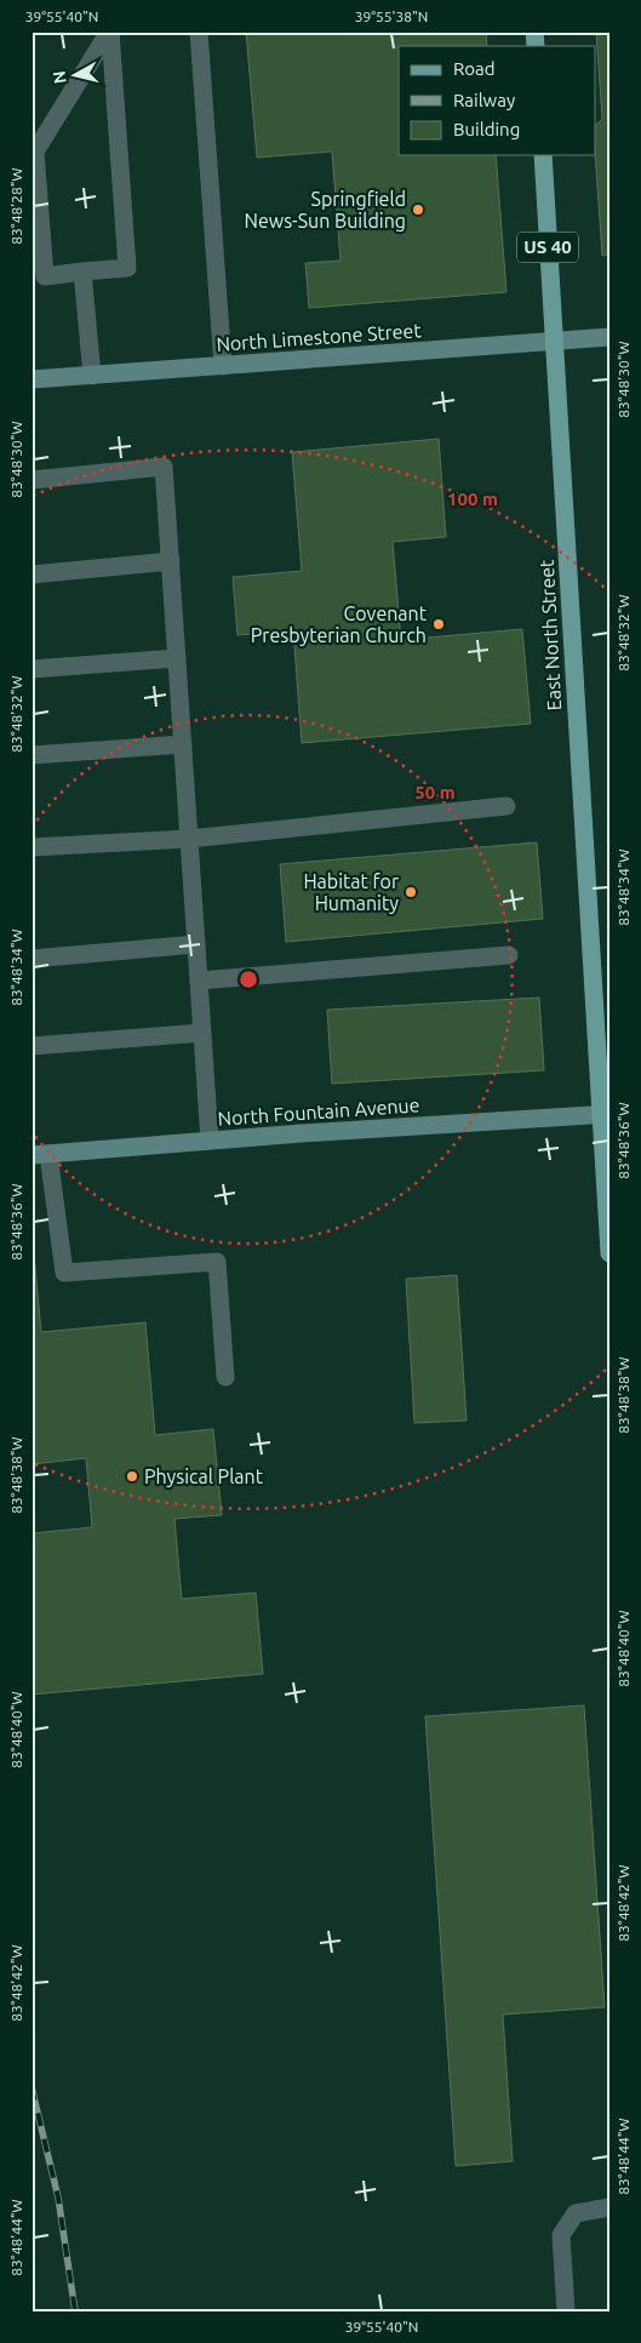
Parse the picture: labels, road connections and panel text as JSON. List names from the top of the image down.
{
  "streets": {
    "main road": [
      "US 40",
      "North Limestone Street",
      "East North Street",
      "North Fountain Avenue"
    ]
  },
  "crossings": [
    ["US 40", "East North Street"],
    ["US 40", "North Fountain Avenue"],
    ["North Limestone Street", "East North Street"],
    ["East North Street", "North Fountain Avenue"]
  ],
  "places": [
    "Springfield News-Sun Building",
    "Covenant Presbyterian Church",
    "Habitat for Humanity",
    "Physical Plant"
  ],
  "legend": ["Road", "Railway", "Building"],
  "north": "left",
  "coordinates": [
    "39°55'40\"N",
    "39°55'38\"N",
    "83°48'28\"W",
    "83°48'30\"W",
    "83°48'32\"W",
    "83°48'34\"W",
    "83°48'36\"W",
    "83°48'38\"W",
    "83°48'40\"W",
    "83°48'42\"W",
    "83°48'44\"W"
  ],
  "rings": ["100 m", "50 m"]
}
